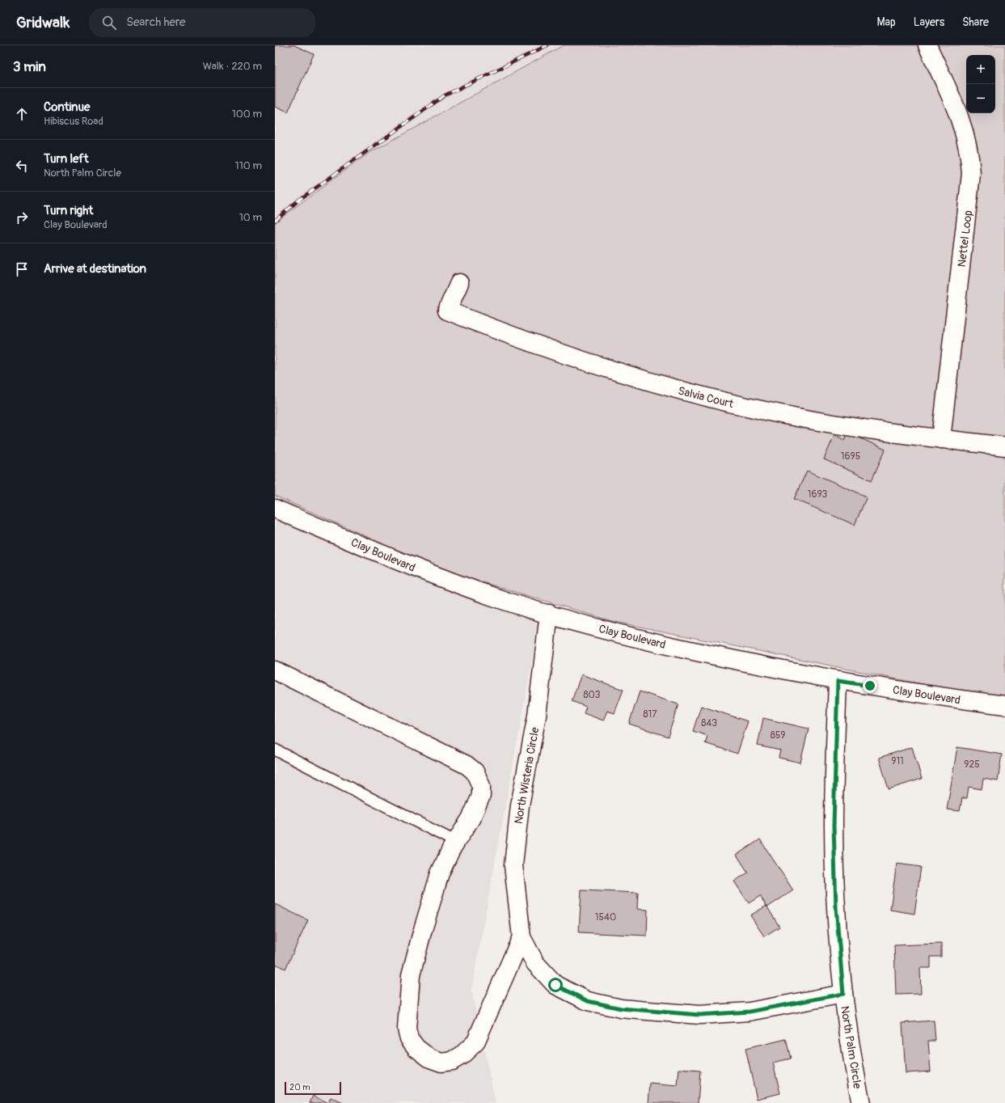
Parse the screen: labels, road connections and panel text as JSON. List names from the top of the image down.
{
  "streets": {
    "street": [
      "Nettel Loop",
      "Salvia Court",
      "Clay Boulevard",
      "North Wisteria Circle",
      "North Palm Circle"
    ]
  },
  "crossings": [
    ["Nettel Loop", "Salvia Court"],
    ["Clay Boulevard", "North Wisteria Circle"],
    ["Clay Boulevard", "North Palm Circle"]
  ],
  "house_numbers": [
    "1695",
    "1693",
    "803",
    "817",
    "843",
    "859",
    "911",
    "925",
    "1540"
  ],
  "scale_bar": "20 m",
  "page": {
    "header": "Gridwalk",
    "search": "Search here",
    "nav": ["Map", "Layers", "Share"],
    "heading": ["3 min", "Walk · 220 m"],
    "map_buttons": ["+", "−"],
    "list": [
      ["Continue", "Hibiscus Road", "100 m"],
      ["Turn left", "North Palm Circle", "110 m"],
      ["Turn right", "Clay Boulevard", "10 m"],
      "Arrive at destination"
    ],
    "scale": "20 m"
  }
}
